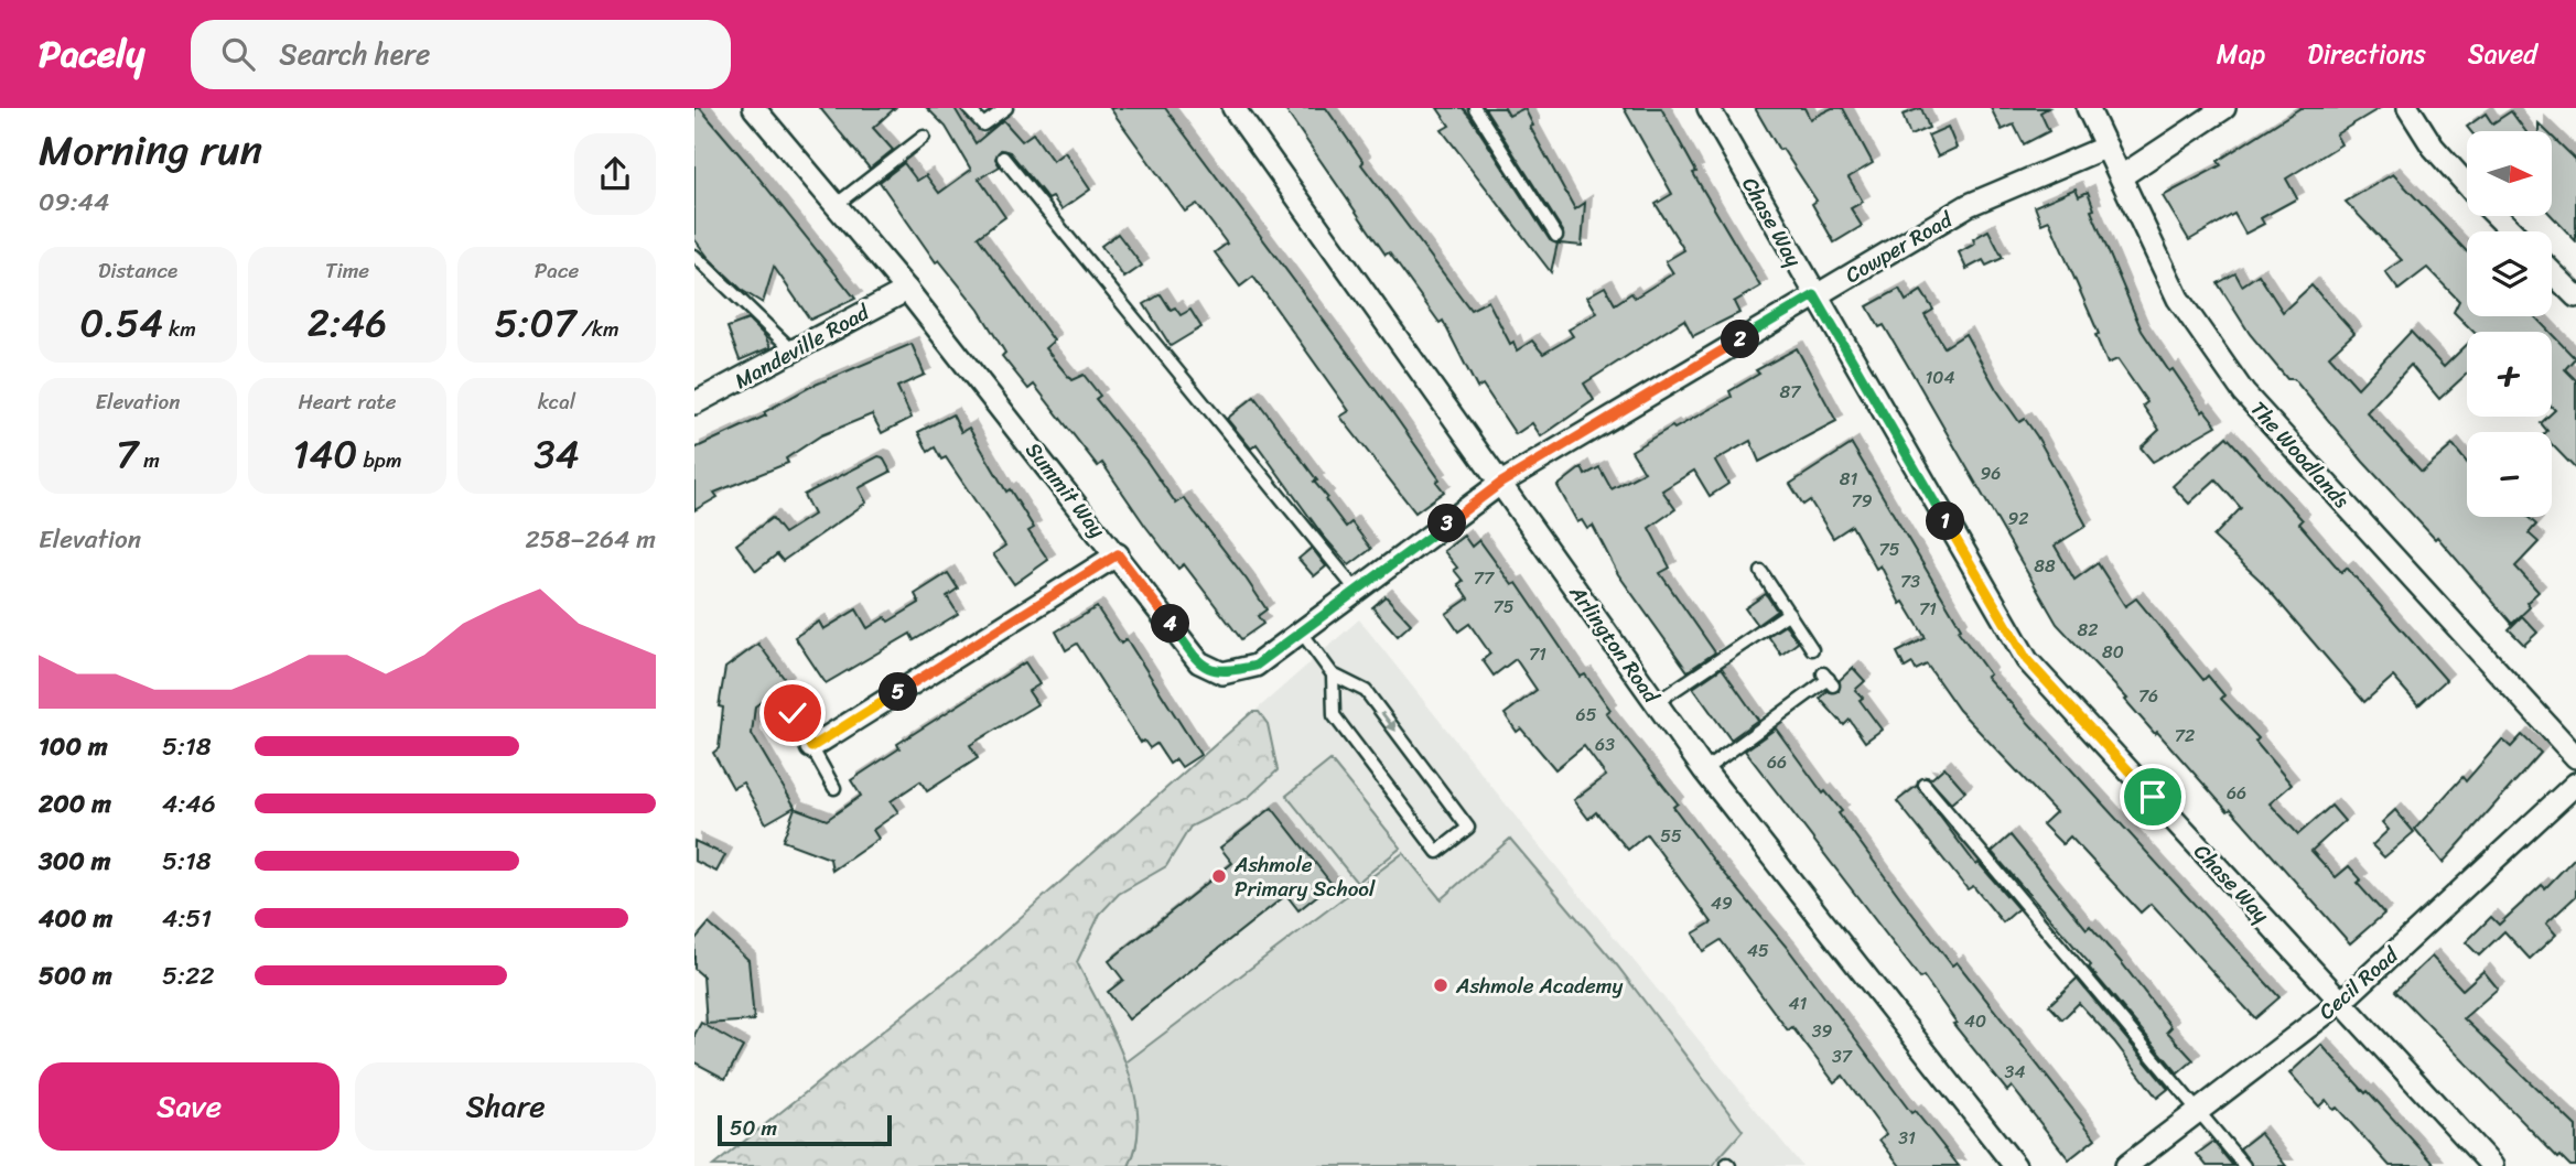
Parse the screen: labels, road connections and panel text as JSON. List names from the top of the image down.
{
  "streets": {
    "street": [
      "Chase Way",
      "Cowper Road",
      "Mandeville Road",
      "The Woodlands",
      "Summit Way",
      "Arlington Road",
      "Cecil Road"
    ]
  },
  "crossings": [
    ["Chase Way", "Cowper Road"],
    ["Chase Way", "Cecil Road"],
    ["Cowper Road", "The Woodlands"],
    ["Cowper Road", "Summit Way"],
    ["Cowper Road", "Arlington Road"],
    ["Mandeville Road", "Summit Way"],
    ["Summit Way", "Arlington Road"]
  ],
  "places": ["Ashmole Primary School", "Ashmole Academy"],
  "house_numbers": [
    "104",
    "87",
    "96",
    "81",
    "79",
    "92",
    "75",
    "88",
    "77",
    "73",
    "75",
    "71",
    "82",
    "80",
    "71",
    "76",
    "65",
    "72",
    "63",
    "66",
    "66",
    "55",
    "49",
    "45",
    "41",
    "40",
    "39",
    "37",
    "34",
    "31"
  ],
  "scale_bar": "50 m",
  "north": "right",
  "page": {
    "header": "Pacely",
    "search": "Search here",
    "nav": ["Map", "Directions", "Saved"],
    "heading": ["Morning run", "09:44"],
    "map_buttons": ["+", "−"],
    "stats": [
      ["Distance", "0.54 km"],
      ["Time", "2:46"],
      ["Pace", "5:07 /km"],
      ["Elevation", "7 m"],
      ["Heart rate", "140 bpm"],
      ["kcal", "34"]
    ],
    "pins": [
      "2",
      "1",
      "3",
      "4",
      "5"
    ],
    "chart": ["Elevation", "258–264 m"],
    "list": [
      {
        "name": "100 m",
        "note": "5:18"
      },
      {
        "name": "200 m",
        "note": "4:46"
      },
      {
        "name": "300 m",
        "note": "5:18"
      },
      {
        "name": "400 m",
        "note": "4:51"
      },
      {
        "name": "500 m",
        "note": "5:22"
      }
    ],
    "buttons": ["Save", "Share"],
    "scale": "50 m"
  }
}
